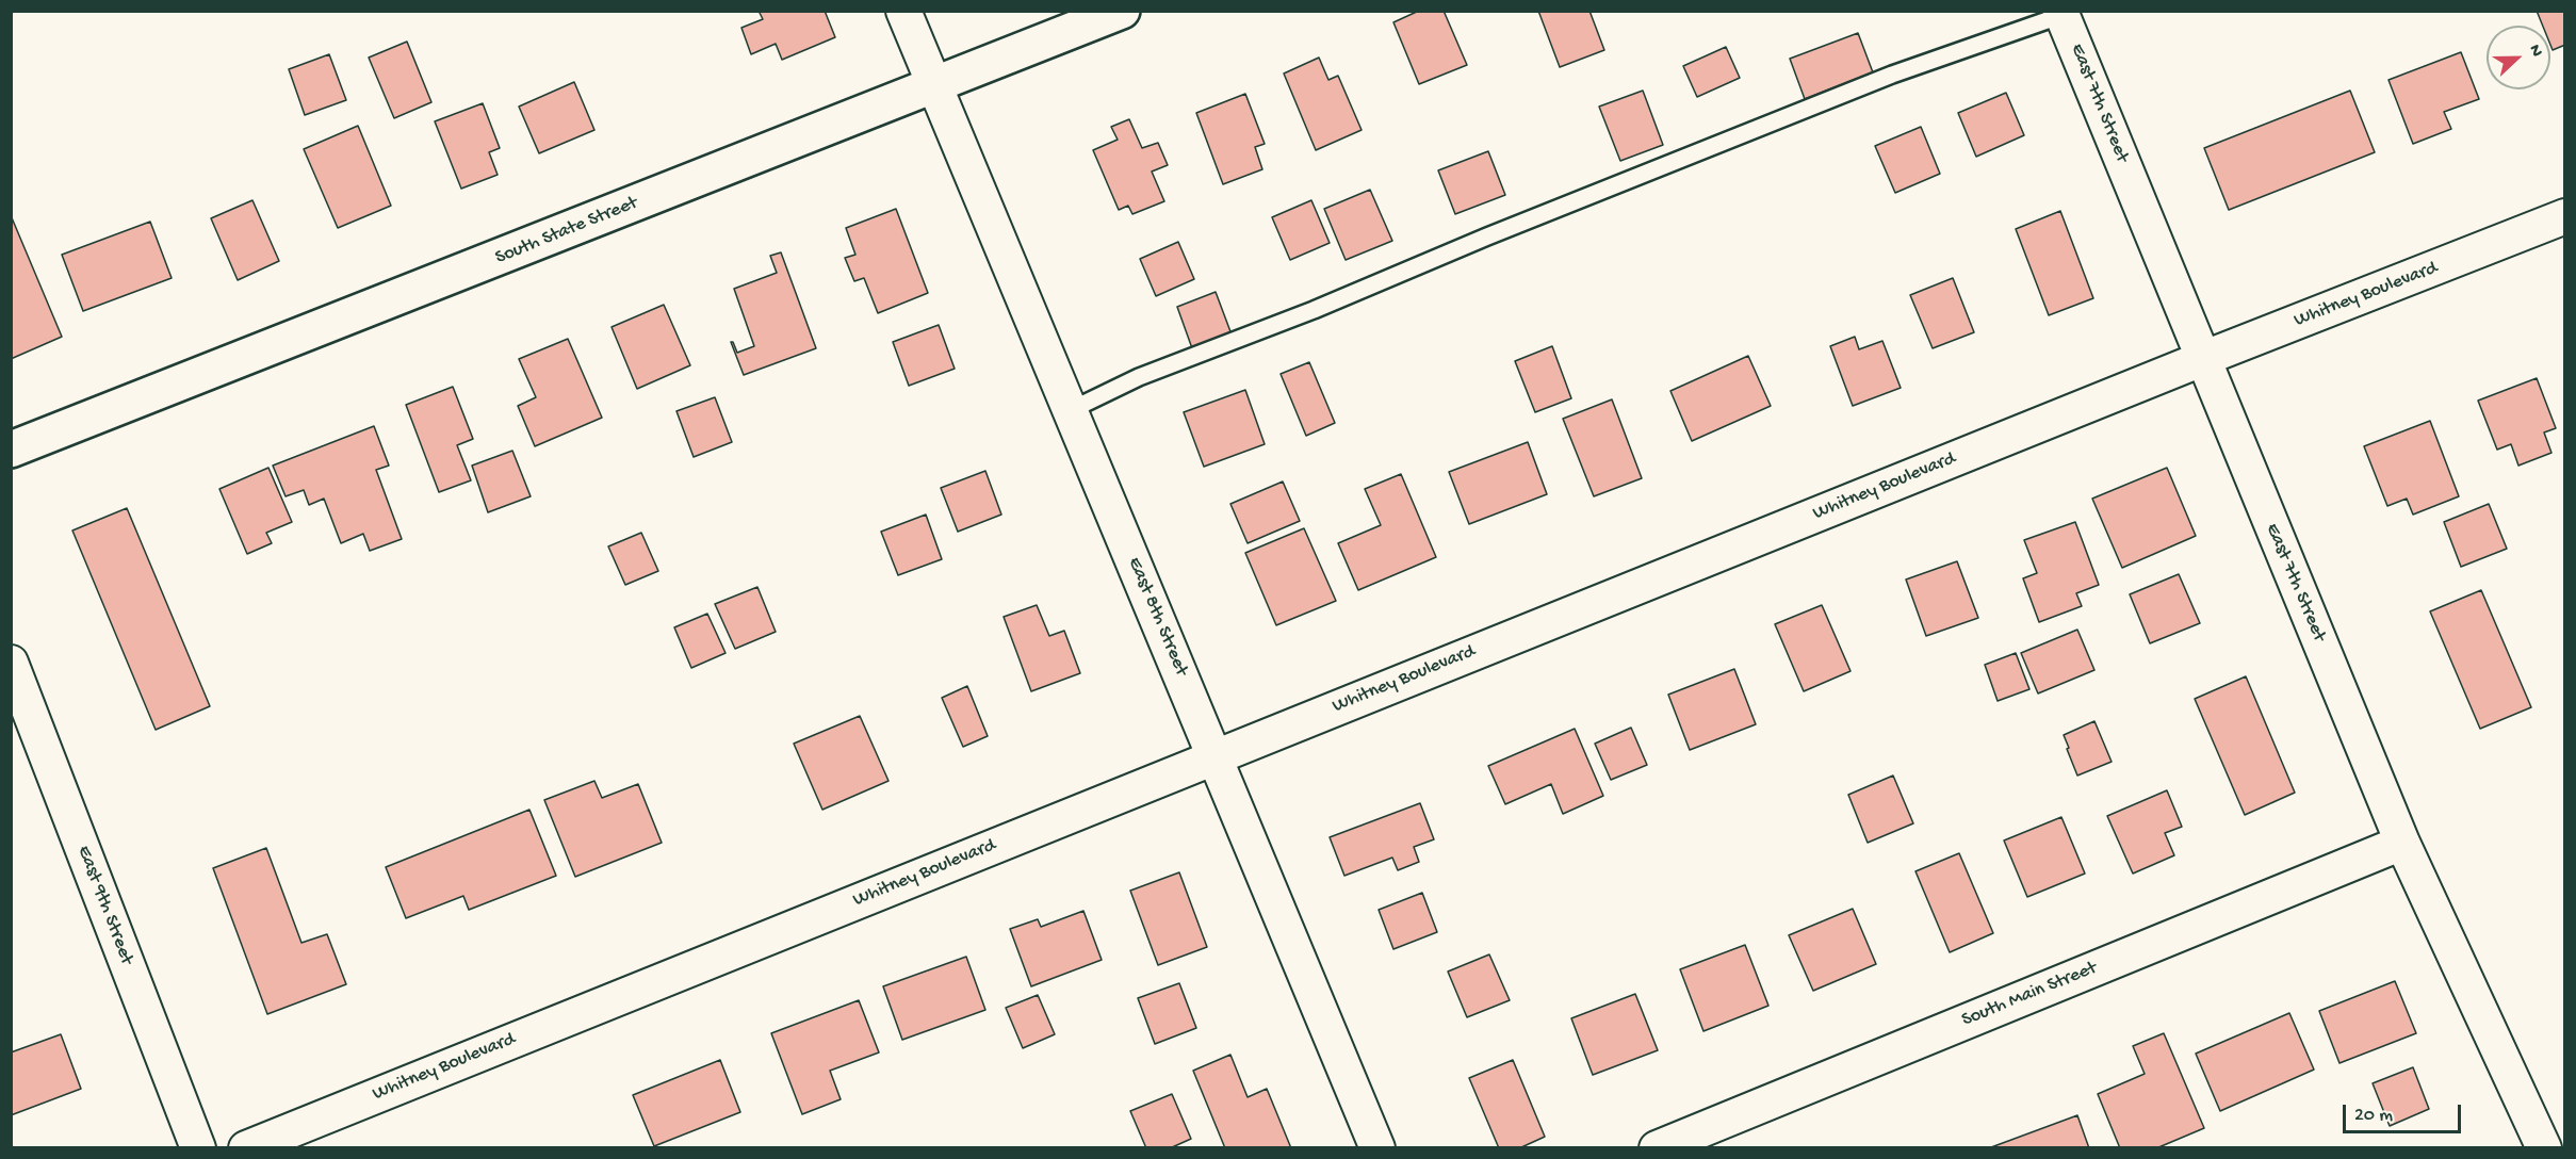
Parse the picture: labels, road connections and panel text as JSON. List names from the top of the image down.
{
  "streets": {
    "main road": ["South State Street"],
    "street": [
      "East 7th Street",
      "Whitney Boulevard",
      "East 8th Street",
      "East 9th Street",
      "South Main Street"
    ]
  },
  "crossings": [
    ["East 7th Street", "Whitney Boulevard"],
    ["East 7th Street", "South Main Street"],
    ["South State Street", "East 8th Street"],
    ["Whitney Boulevard", "East 8th Street"]
  ],
  "scale_bar": "20 m",
  "north": "right"
}
